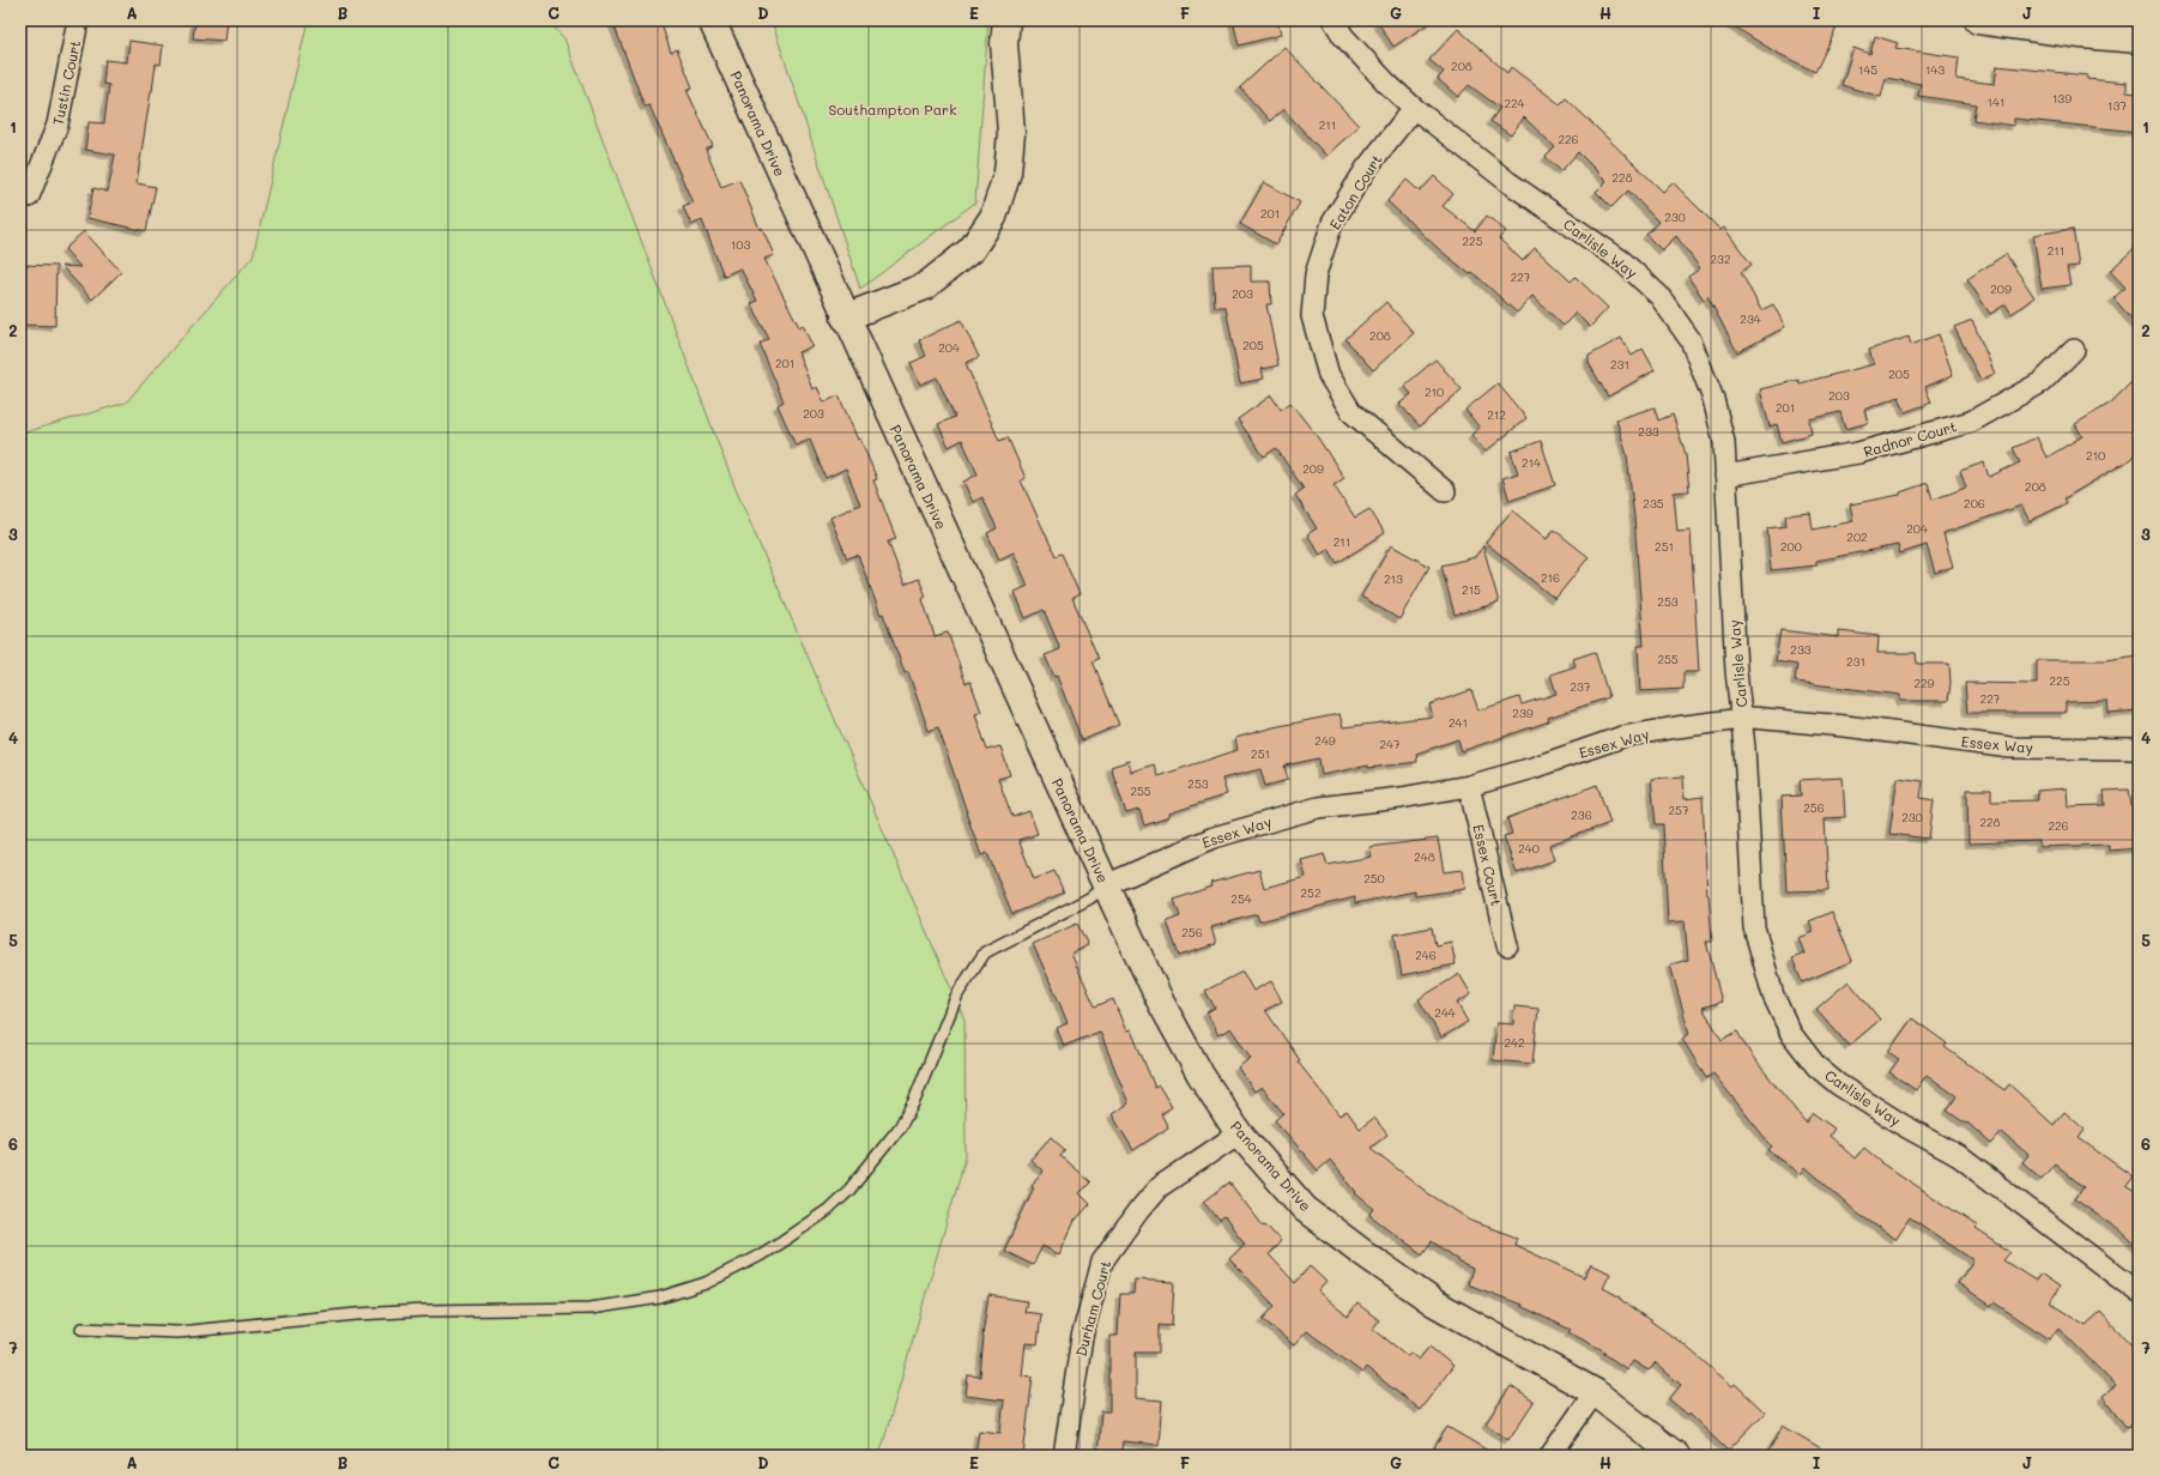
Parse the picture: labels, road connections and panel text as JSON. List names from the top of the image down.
{
  "streets": {
    "street": [
      "Tustin Court",
      "Panorama Drive",
      "Eaton Court",
      "Carlisle Way",
      "Radnor Court",
      "Essex Way",
      "Essex Court",
      "Durham Court"
    ]
  },
  "crossings": [
    ["Panorama Drive", "Essex Way"],
    ["Panorama Drive", "Durham Court"],
    ["Eaton Court", "Carlisle Way"],
    ["Carlisle Way", "Radnor Court"],
    ["Carlisle Way", "Essex Way"],
    ["Essex Way", "Essex Court"]
  ],
  "parks": ["Southampton Park"],
  "house_numbers": [
    "208",
    "145",
    "143",
    "139",
    "141",
    "224",
    "137",
    "211",
    "226",
    "228",
    "201",
    "230",
    "225",
    "103",
    "211",
    "232",
    "227",
    "209",
    "203",
    "234",
    "208",
    "205",
    "204",
    "201",
    "231",
    "205",
    "210",
    "203",
    "201",
    "203",
    "212",
    "233",
    "210",
    "214",
    "209",
    "208",
    "235",
    "206",
    "204",
    "202",
    "211",
    "251",
    "200",
    "216",
    "213",
    "215",
    "253",
    "233",
    "255",
    "231",
    "225",
    "229",
    "237",
    "227",
    "239",
    "241",
    "249",
    "247",
    "251",
    "253",
    "255",
    "256",
    "257",
    "236",
    "230",
    "228",
    "226",
    "240",
    "248",
    "250",
    "252",
    "254",
    "256",
    "246",
    "244",
    "242"
  ],
  "grid": {
    "columns": [
      "A",
      "B",
      "C",
      "D",
      "E",
      "F",
      "G",
      "H",
      "I",
      "J"
    ],
    "rows": [
      "1",
      "2",
      "3",
      "4",
      "5",
      "6",
      "7"
    ]
  }
}
